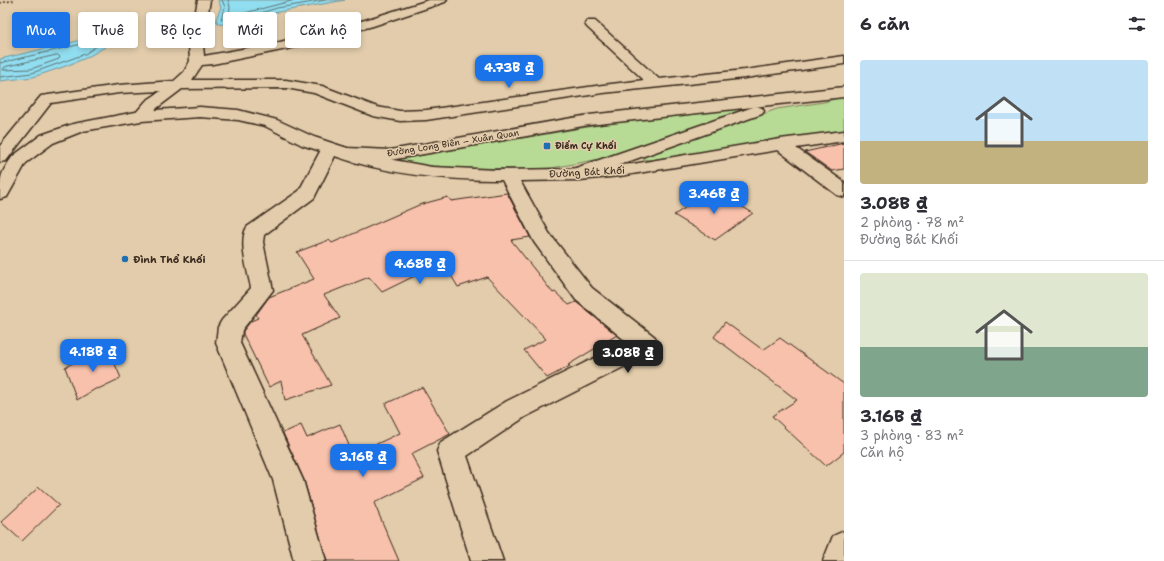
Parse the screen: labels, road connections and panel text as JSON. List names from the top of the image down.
{
  "streets": {
    "street": ["Đường Long Biên – Xuân Quan", "Đường Bát Khối"]
  },
  "crossings": [
    ["Đường Long Biên – Xuân Quan", "Đường Bát Khối"]
  ],
  "places": {
    "transit": ["Điếm Cự Khối"],
    "other": ["Đình Thổ Khối"]
  },
  "page": {
    "heading": "6 căn",
    "chip": [
      "Mua",
      "Thuê",
      "Bộ lọc",
      "Mới",
      "Căn hộ"
    ],
    "list": [
      {
        "name": "3.08B ₫",
        "note": "2 phòng · 78 m² · Đường Bát Khối"
      },
      {
        "name": "3.16B ₫",
        "note": "3 phòng · 83 m² · Căn hộ"
      }
    ],
    "price": [
      "4.73B ₫",
      "3.46B ₫",
      "4.68B ₫",
      "4.18B ₫",
      "3.08B ₫",
      "3.16B ₫"
    ]
  }
}
